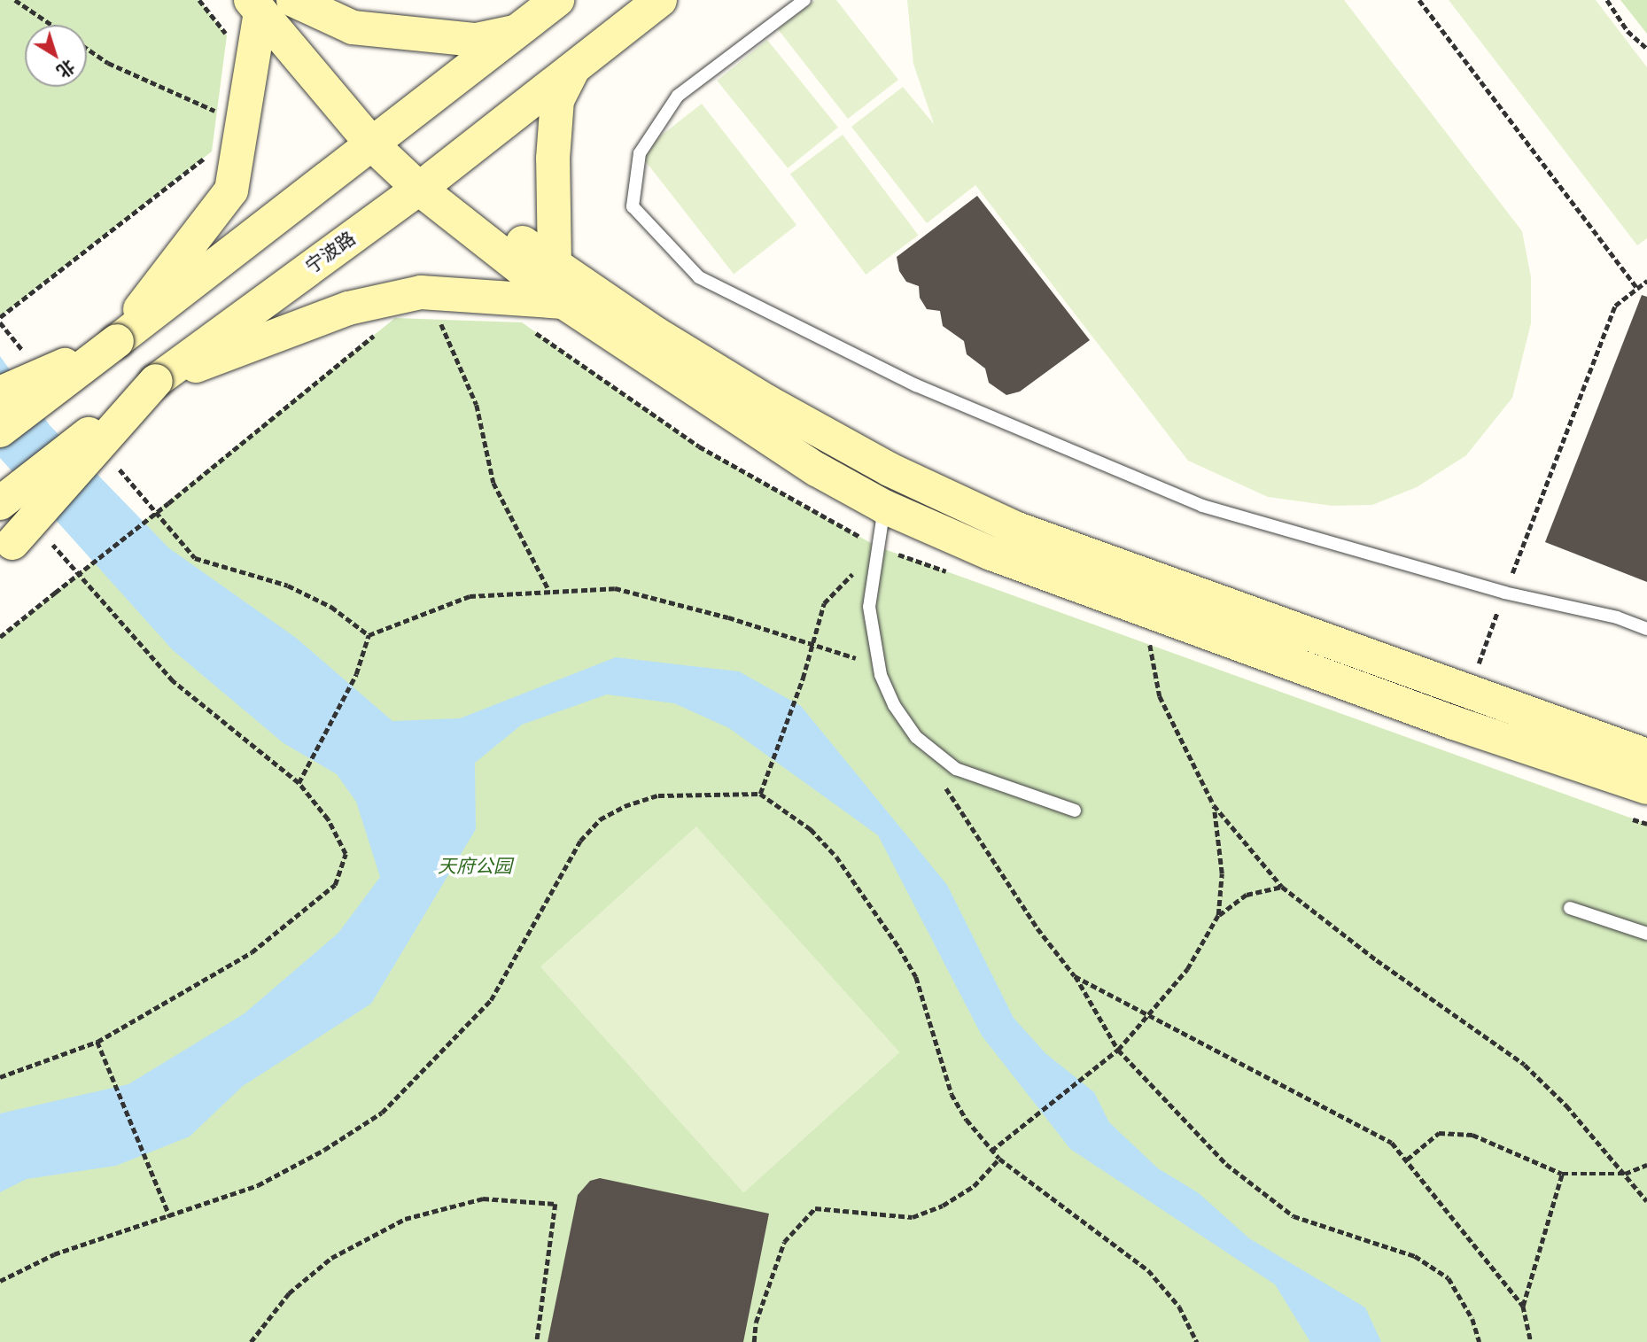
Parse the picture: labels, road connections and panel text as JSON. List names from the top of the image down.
{
  "streets": {
    "street": ["宁波路"]
  },
  "parks": ["天府公园"],
  "north": "bottom right"
}
